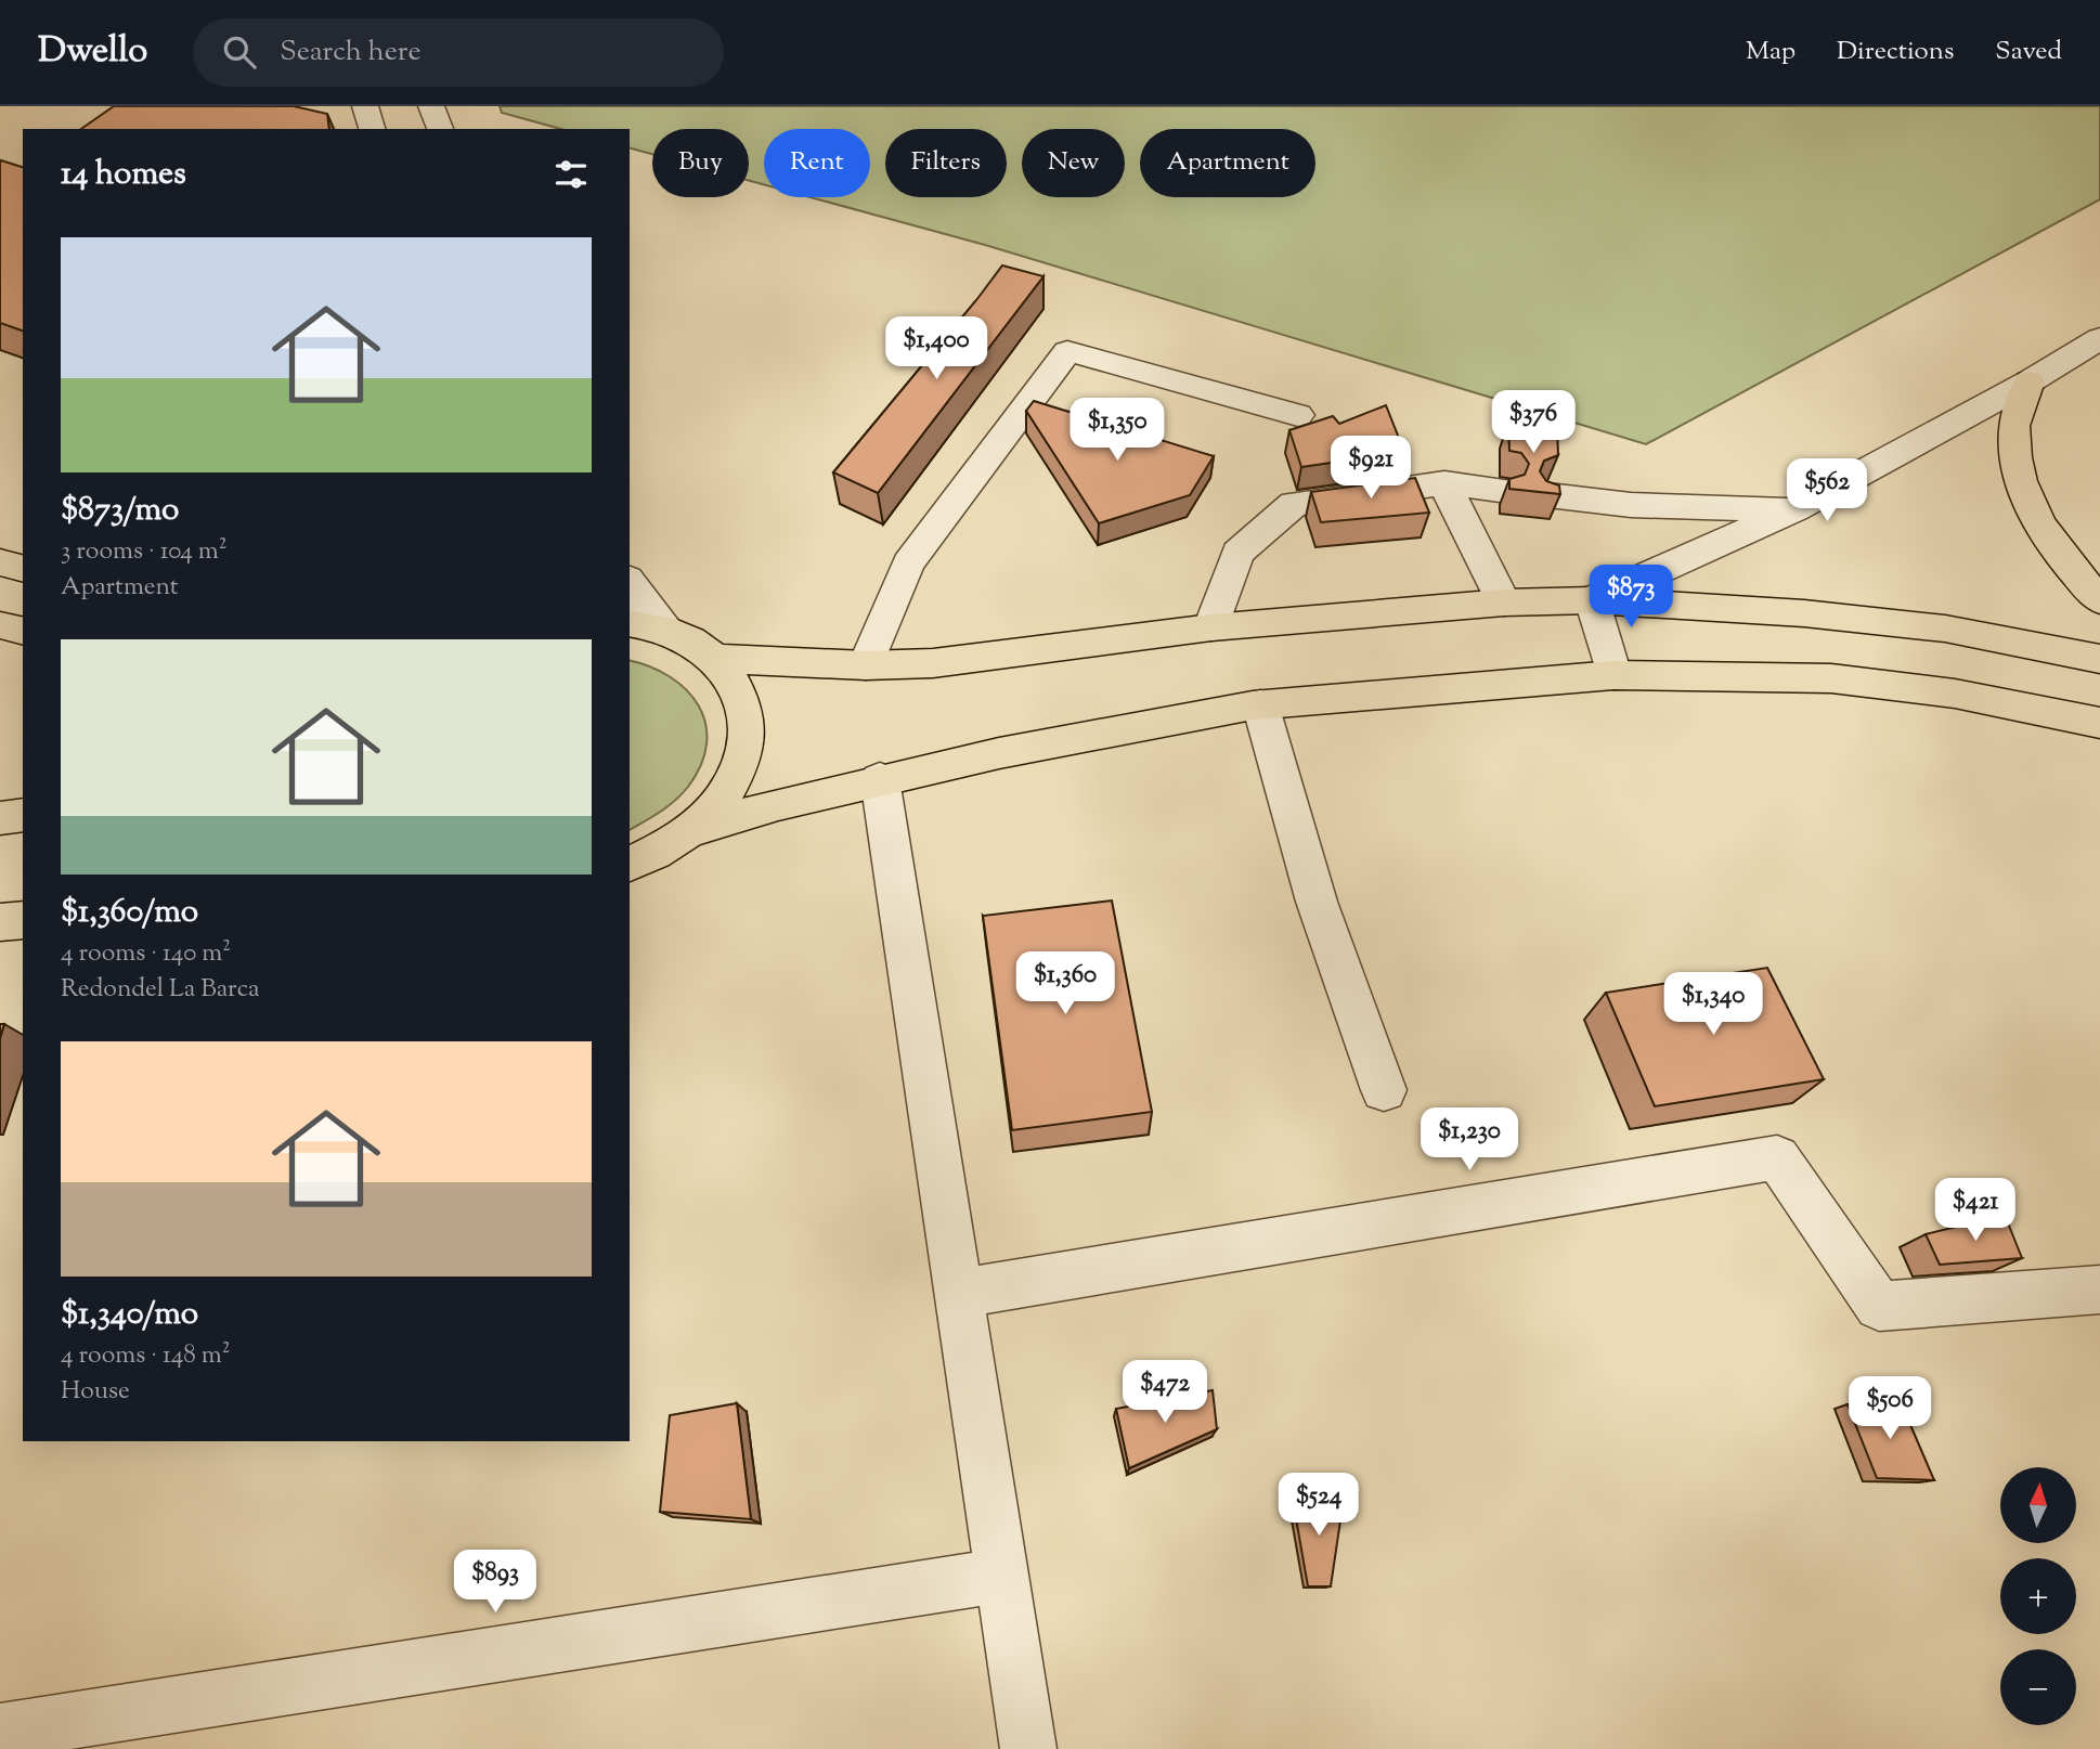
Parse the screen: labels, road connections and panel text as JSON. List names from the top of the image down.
{
  "north": "top",
  "page": {
    "header": "Dwello",
    "search": "Search here",
    "nav": ["Map", "Directions", "Saved"],
    "chip": [
      "Buy",
      "Rent",
      "Filters",
      "New",
      "Apartment"
    ],
    "heading": "14 homes",
    "list": [
      {
        "name": "$873/mo",
        "note": "3 rooms · 104 m² · Apartment"
      },
      {
        "name": "$1,360/mo",
        "note": "4 rooms · 140 m² · Redondel La Barca"
      },
      {
        "name": "$1,340/mo",
        "note": "4 rooms · 148 m² · House"
      }
    ],
    "price": [
      "$1,400",
      "$376",
      "$1,350",
      "$921",
      "$562",
      "$873",
      "$1,360",
      "$1,340",
      "$1,230",
      "$421",
      "$472",
      "$506",
      "$524",
      "$893"
    ],
    "map_buttons": ["+", "−"]
  }
}
